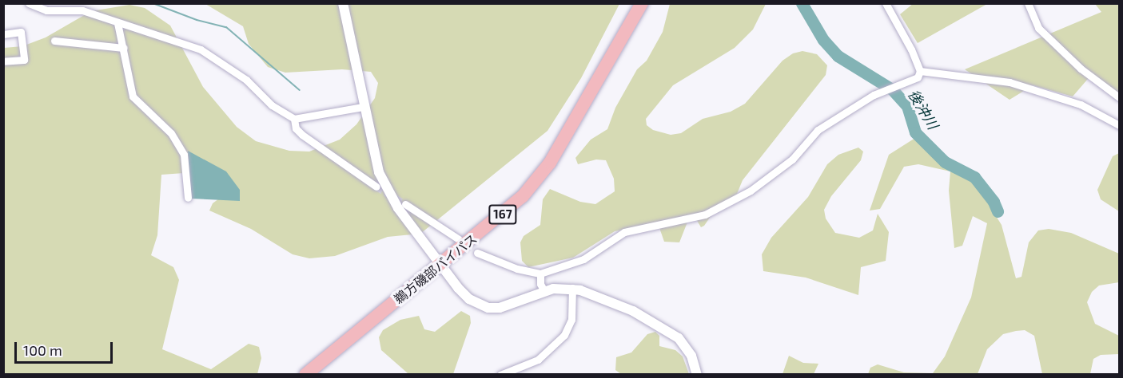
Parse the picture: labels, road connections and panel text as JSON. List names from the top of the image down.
{
  "streets": {
    "highway": ["167", "鵜方磯部バイパス"]
  },
  "water": ["後沖川"],
  "scale_bar": "100 m"
}
